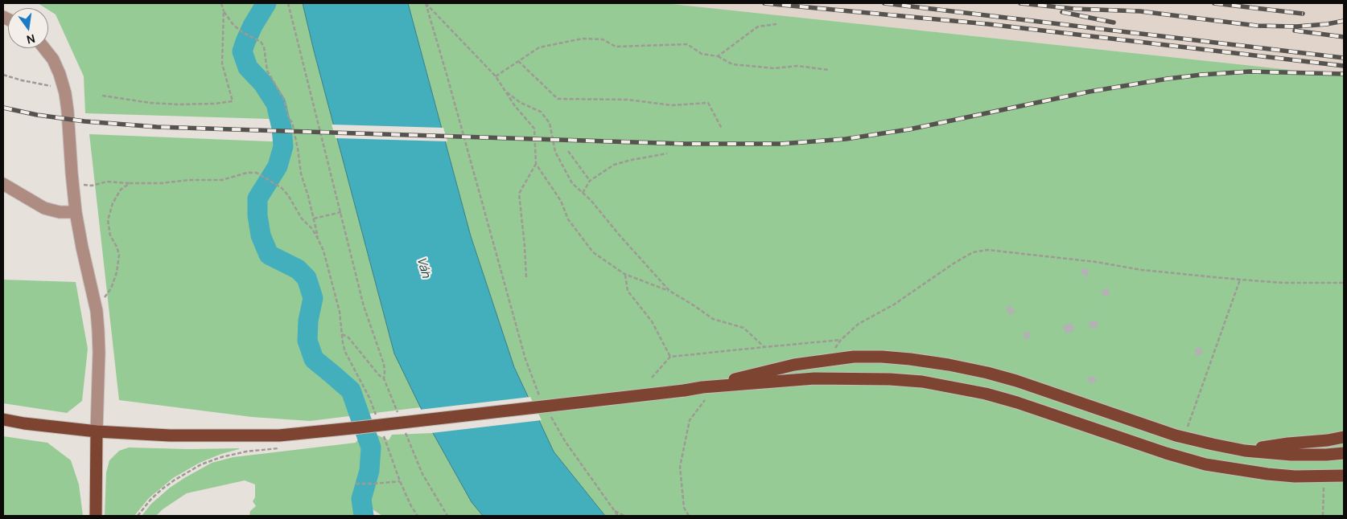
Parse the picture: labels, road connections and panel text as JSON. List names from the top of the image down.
{
  "water": ["Váh"],
  "north": "bottom"
}
